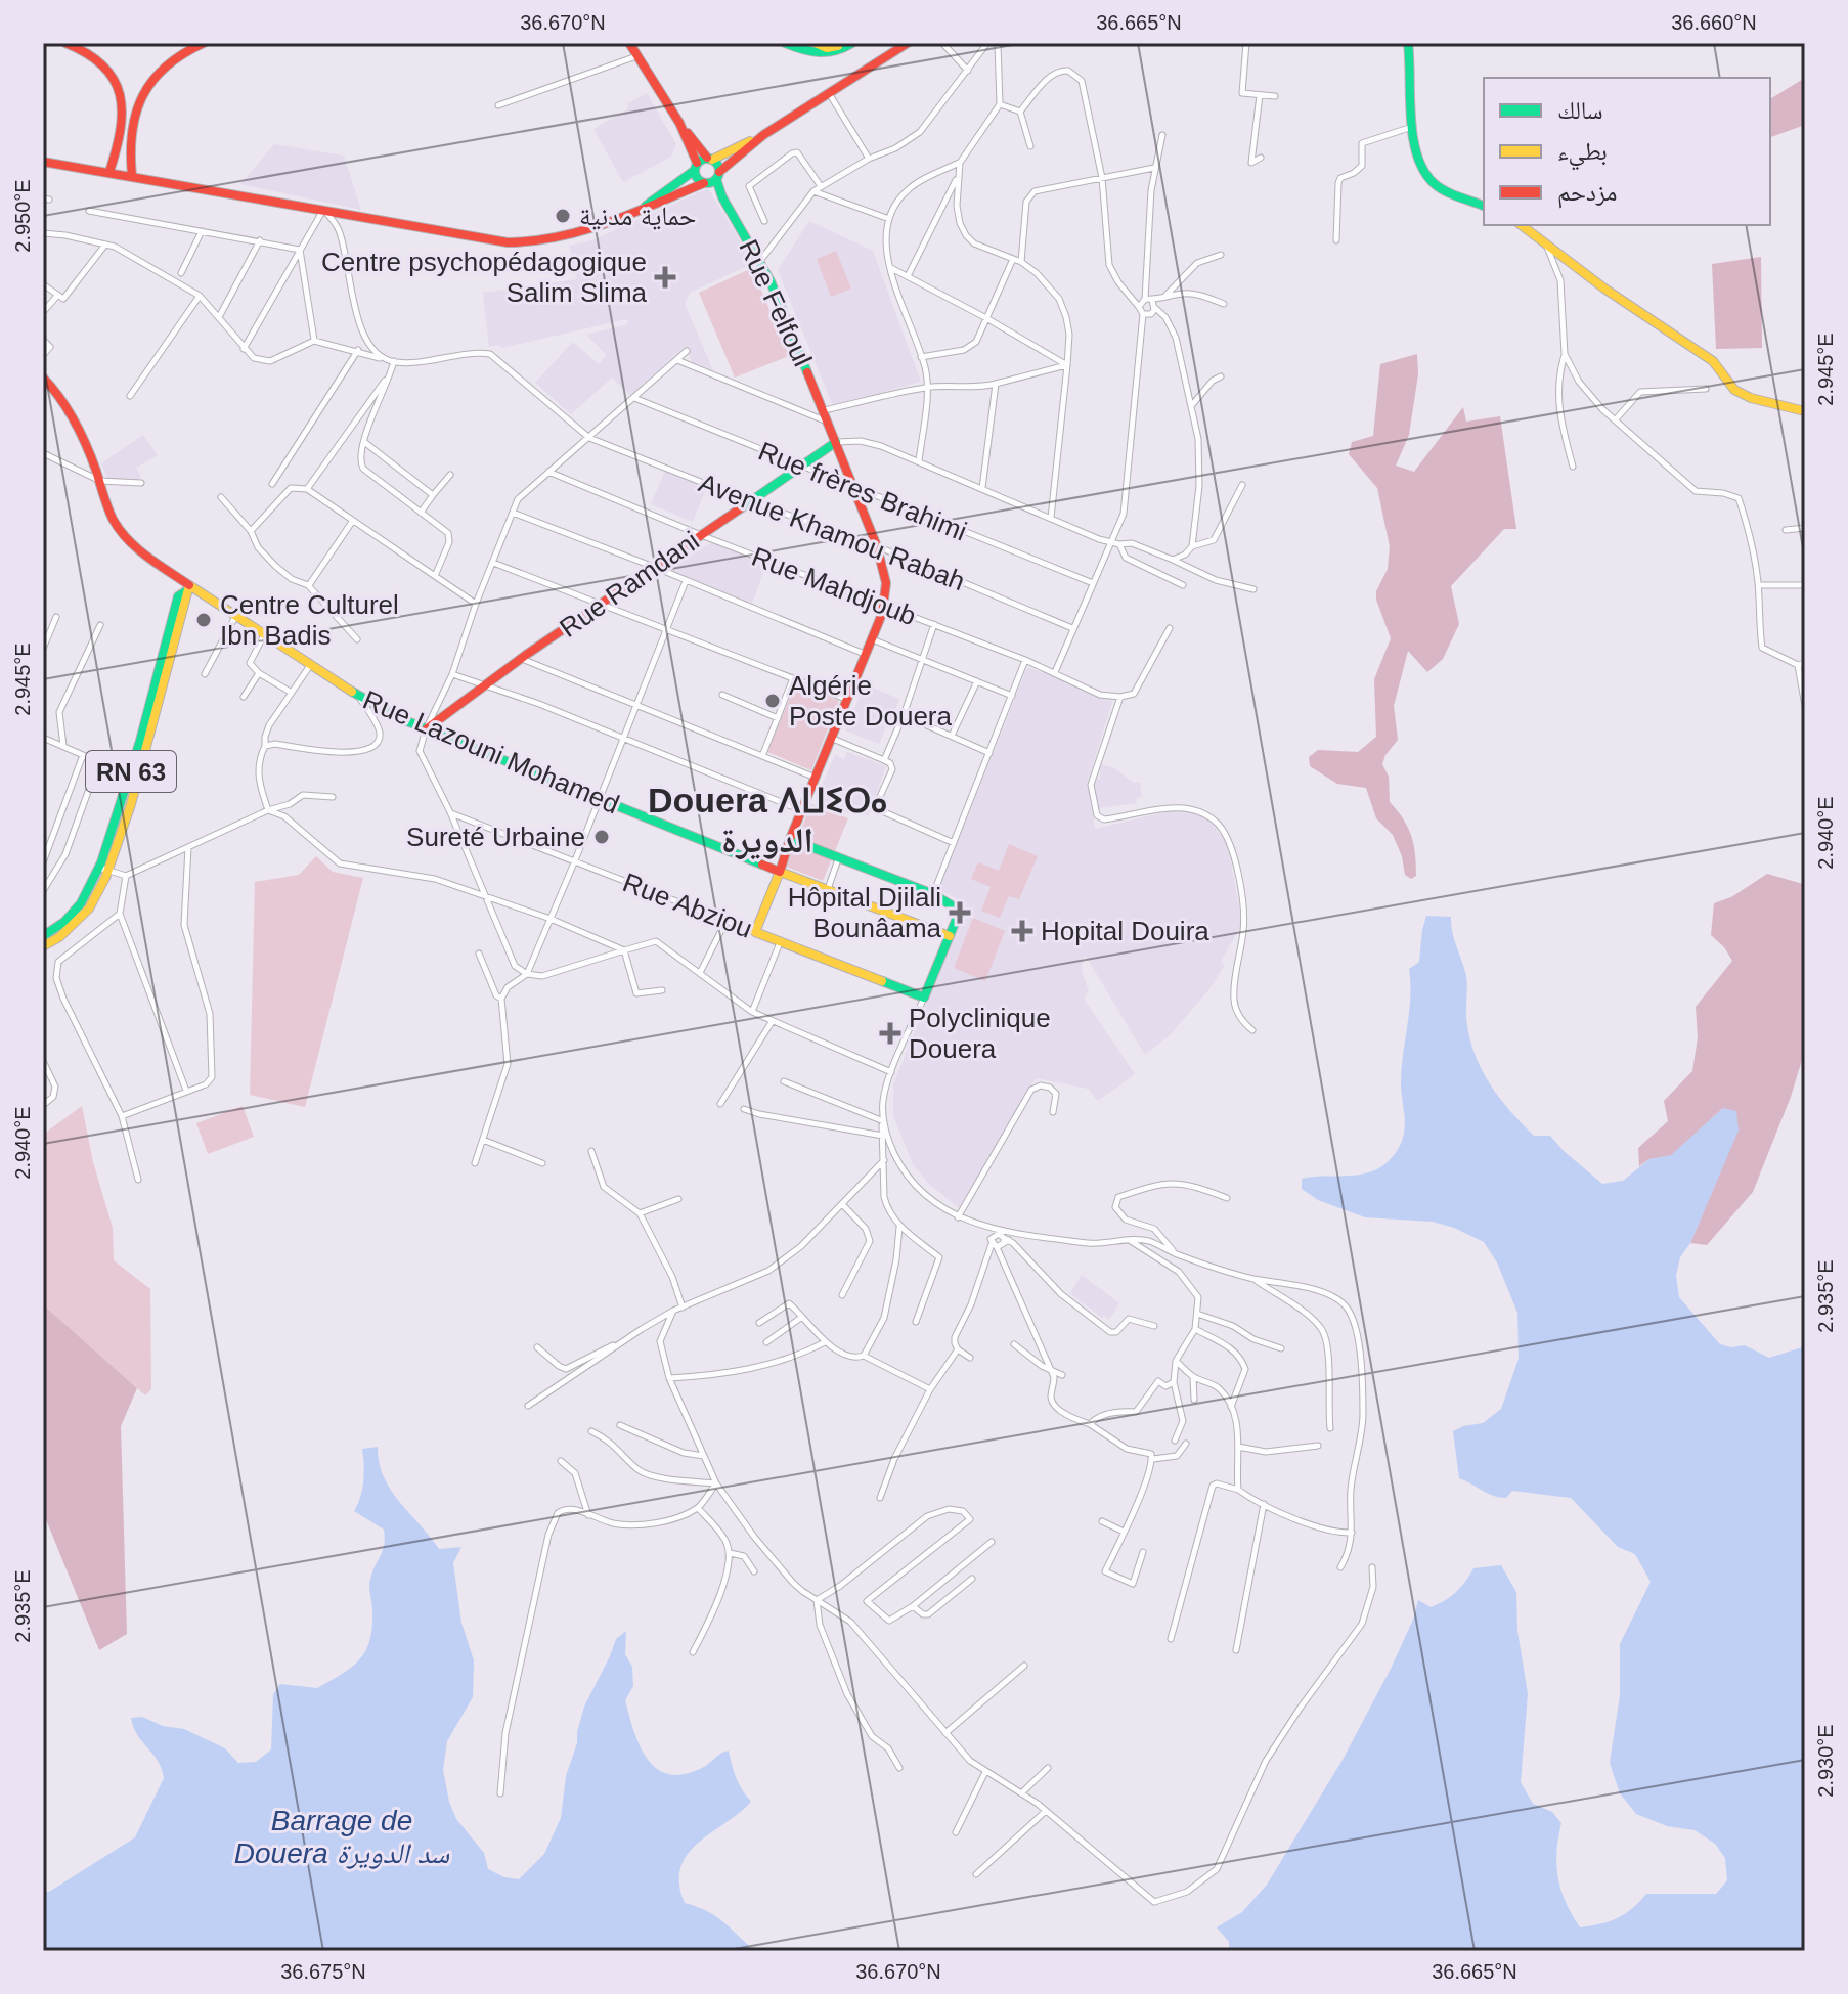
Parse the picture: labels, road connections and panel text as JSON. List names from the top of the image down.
{
  "streets": {
    "main road": [
      "Rue Felfoul",
      "Rue Ramdani",
      "Rue Lazouni Mohamed",
      "RN 63",
      "Rue Abziou"
    ],
    "street": ["Rue frères Brahimi", "Avenue Khamou Rabah", "Rue Mahdjoub"]
  },
  "crossings": [
    ["Rue Felfoul", "Rue frères Brahimi"],
    ["Rue Felfoul", "Avenue Khamou Rabah"],
    ["Rue Felfoul", "Rue Ramdani"],
    ["Rue Felfoul", "Rue Mahdjoub"],
    ["Rue frères Brahimi", "Rue Ramdani"],
    ["Avenue Khamou Rabah", "Rue Ramdani"],
    ["Rue Ramdani", "Rue Mahdjoub"],
    ["Rue Ramdani", "Rue Lazouni Mohamed"],
    ["Rue Lazouni Mohamed", "RN 63"]
  ],
  "districts": ["Douera ⴷⵡⵉⵔⴰ الدويرة"],
  "water": ["Barrage de Douera سد الدويرة"],
  "places": {
    "other": [
      "حماية مدنية",
      "Centre Culturel Ibn Badis",
      "Algérie Poste Douera",
      "Sureté Urbaine"
    ],
    "health": [
      "Centre psychopédagogique Salim Slima",
      "Hôpital Djilali Bounâama",
      "Hopital Douira",
      "Polyclinique Douera"
    ]
  },
  "legend": ["سالك", "بطيء", "مزدحم"],
  "coordinates": [
    "36.670°N",
    "36.665°N",
    "36.660°N",
    "2.950°E",
    "2.945°E",
    "2.940°E",
    "2.935°E",
    "2.930°E",
    "36.675°N"
  ]
}
